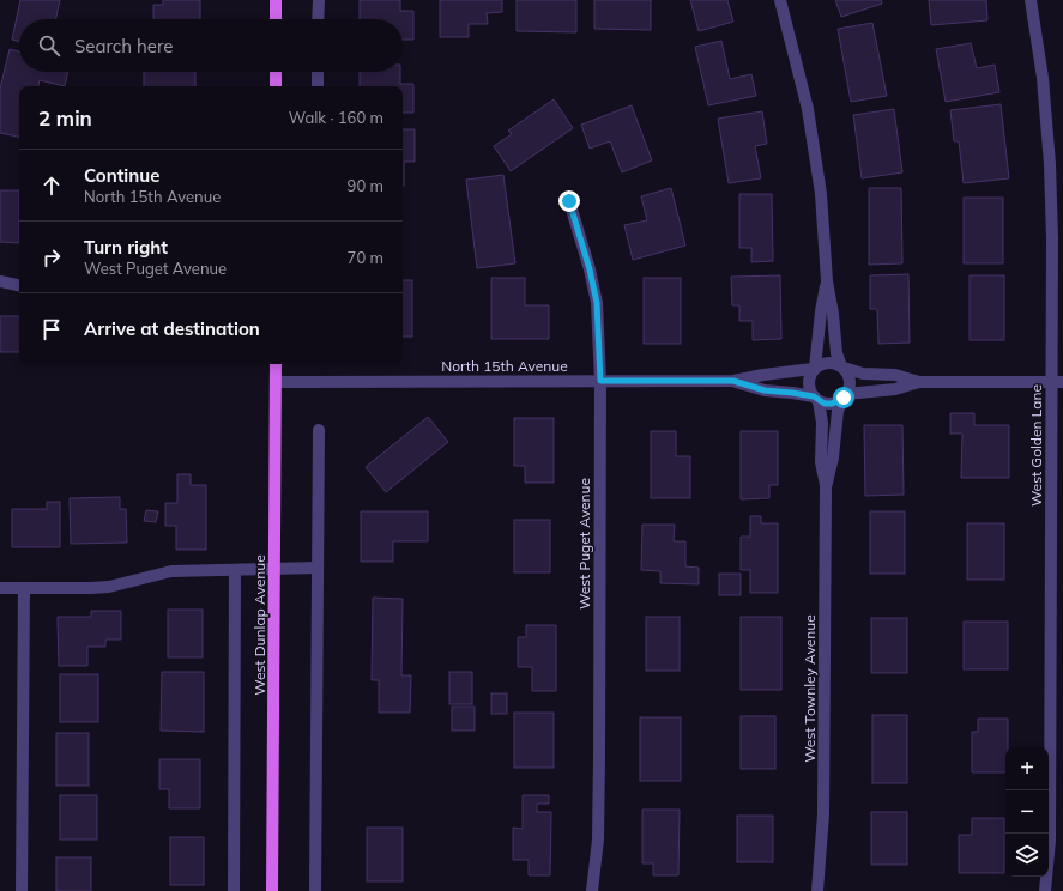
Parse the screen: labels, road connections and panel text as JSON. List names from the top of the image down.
{
  "streets": {
    "main road": ["West Dunlap Avenue"],
    "street": [
      "North 15th Avenue",
      "West Golden Lane",
      "West Puget Avenue",
      "West Townley Avenue"
    ]
  },
  "crossings": [
    ["North 15th Avenue", "West Golden Lane"],
    ["North 15th Avenue", "West Puget Avenue"],
    ["North 15th Avenue", "West Dunlap Avenue"],
    ["North 15th Avenue", "West Townley Avenue"]
  ],
  "page": {
    "search": "Search here",
    "heading": ["2 min", "Walk · 160 m"],
    "list": [
      ["Continue", "North 15th Avenue", "90 m"],
      ["Turn right", "West Puget Avenue", "70 m"],
      "Arrive at destination"
    ],
    "map_buttons": ["+", "−"]
  }
}
